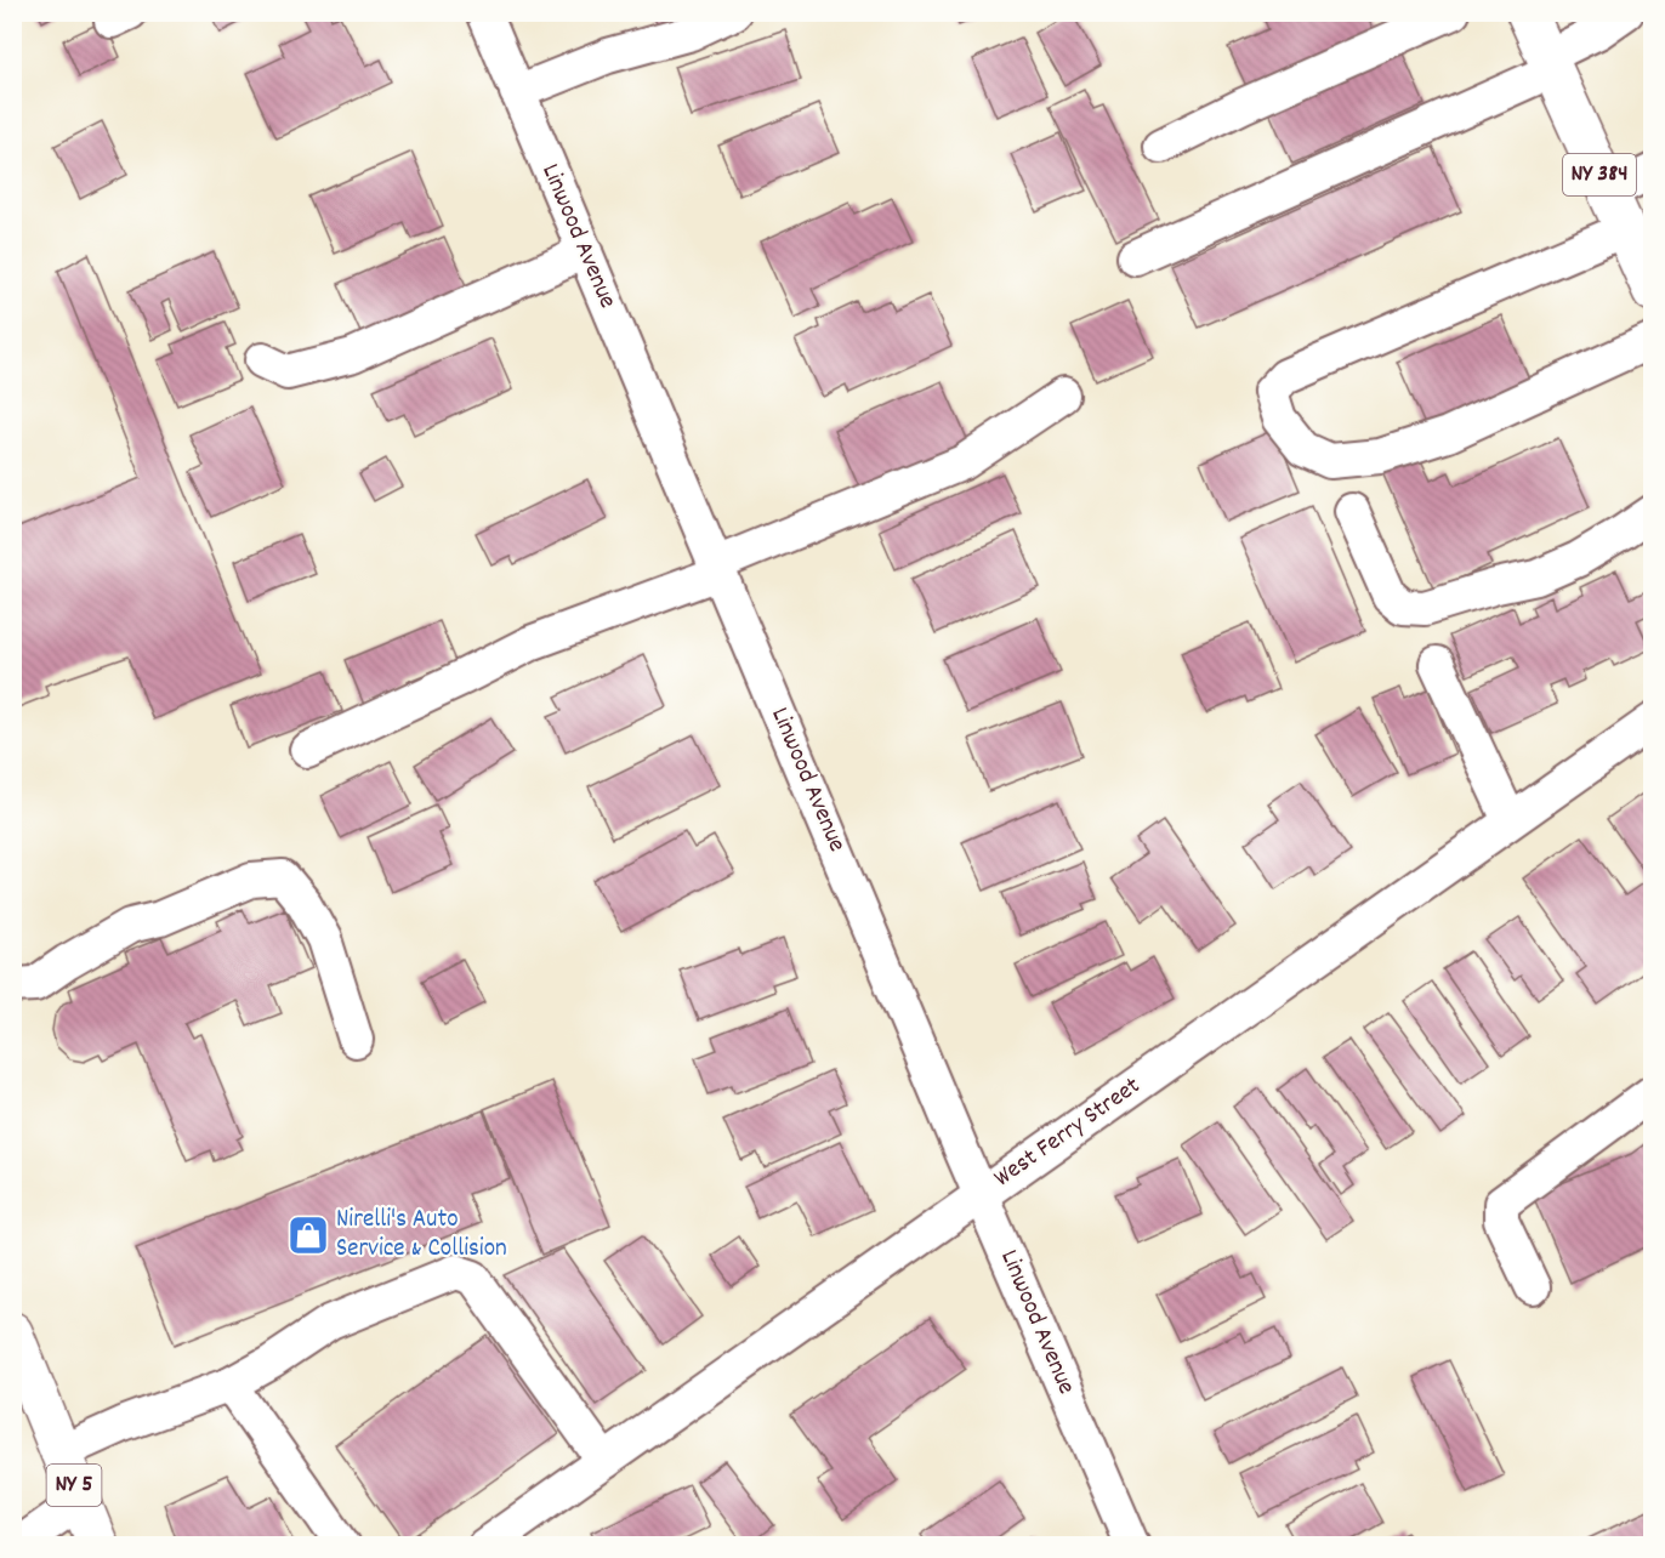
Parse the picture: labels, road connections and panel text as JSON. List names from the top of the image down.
{
  "streets": {
    "main road": ["NY 384", "NY 5"],
    "street": ["Linwood Avenue", "West Ferry Street"]
  },
  "crossings": [
    ["Linwood Avenue", "West Ferry Street"]
  ],
  "places": {
    "shop": ["Nirelli's Auto Service & Collision"]
  }
}
